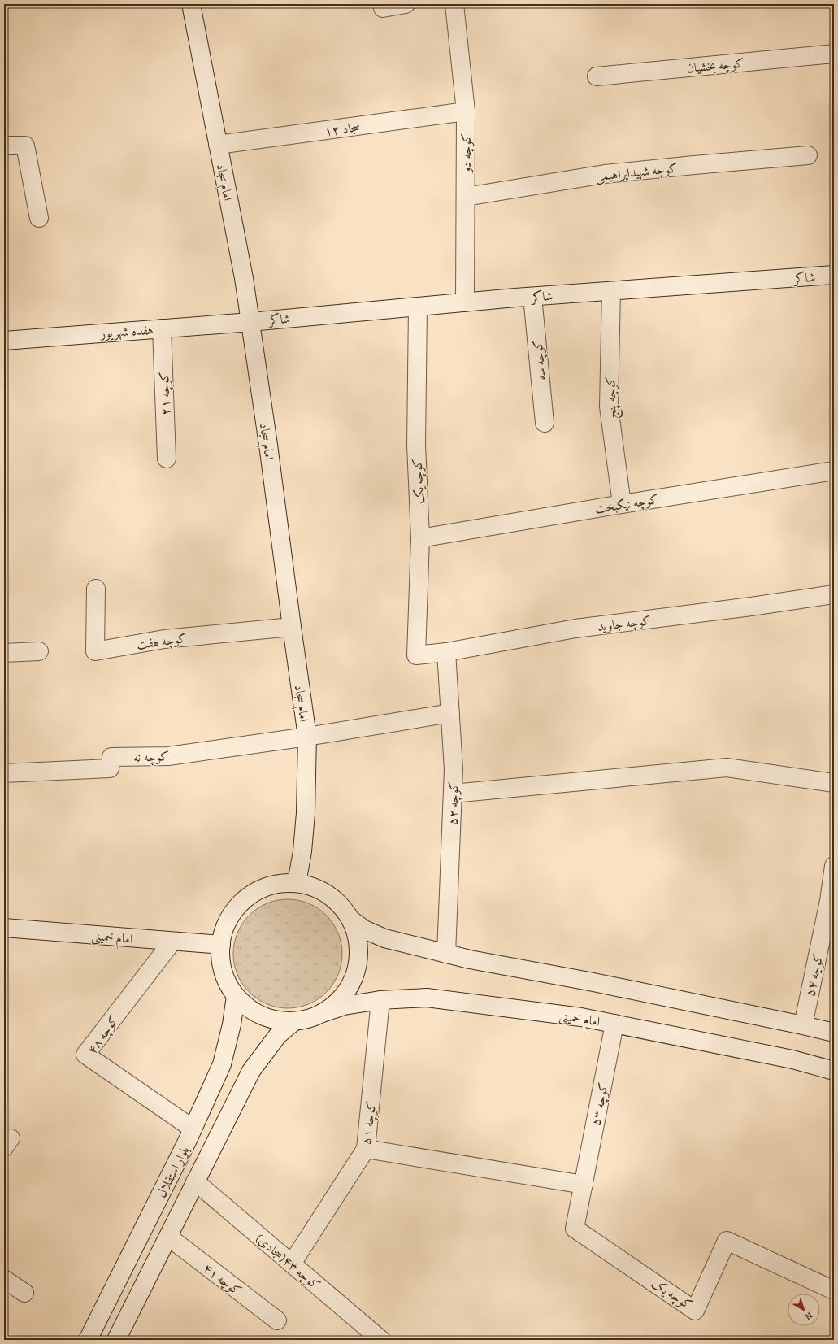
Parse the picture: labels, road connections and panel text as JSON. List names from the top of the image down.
{
  "streets": {
    "street": [
      "کوچه بخشیان",
      "سجاد ۱۲",
      "کوچه دو",
      "کوچه شهیدایراهیمی",
      "امام سجاد",
      "شاکر",
      "هفده شهریور",
      "کوچه سه",
      "کوچه ۲۱",
      "کوچه پنج",
      "کوچه یک",
      "کوچه نیکبخت",
      "کوچه جاوید",
      "کوچه هفت",
      "کوچه نه",
      "کوچه ۵۲",
      "امام خمینی",
      "کوچه ۵۴",
      "کوچه ۴۸",
      "کوچه ۵۳",
      "کوچه ۵۱",
      "بلوار استقلال",
      "کوچه ۴۳(سجادی)",
      "کوچه ۴۱"
    ]
  },
  "crossings": [
    ["سجاد ۱۲", "کوچه دو"],
    ["سجاد ۱۲", "امام سجاد"],
    ["کوچه دو", "کوچه شهیدایراهیمی"],
    ["کوچه دو", "شاکر"],
    ["امام سجاد", "شاکر"],
    ["امام سجاد", "هفده شهریور"],
    ["امام سجاد", "کوچه هفت"],
    ["امام سجاد", "کوچه نه"],
    ["شاکر", "هفده شهریور"],
    ["شاکر", "کوچه سه"],
    ["شاکر", "کوچه پنج"],
    ["شاکر", "کوچه یک"],
    ["هفده شهریور", "کوچه ۲۱"],
    ["کوچه پنج", "کوچه نیکبخت"],
    ["کوچه یک", "کوچه نیکبخت"],
    ["کوچه یک", "کوچه جاوید"],
    ["کوچه یک", "کوچه ۵۳"],
    ["کوچه جاوید", "کوچه ۵۲"],
    ["امام خمینی", "کوچه ۴۸"],
    ["امام خمینی", "کوچه ۵۳"],
    ["امام خمینی", "کوچه ۵۱"],
    ["کوچه ۴۸", "بلوار استقلال"],
    ["کوچه ۵۱", "کوچه ۴۳(سجادی)"],
    ["بلوار استقلال", "کوچه ۴۳(سجادی)"],
    ["بلوار استقلال", "کوچه ۴۱"]
  ],
  "north": "bottom right"
}
